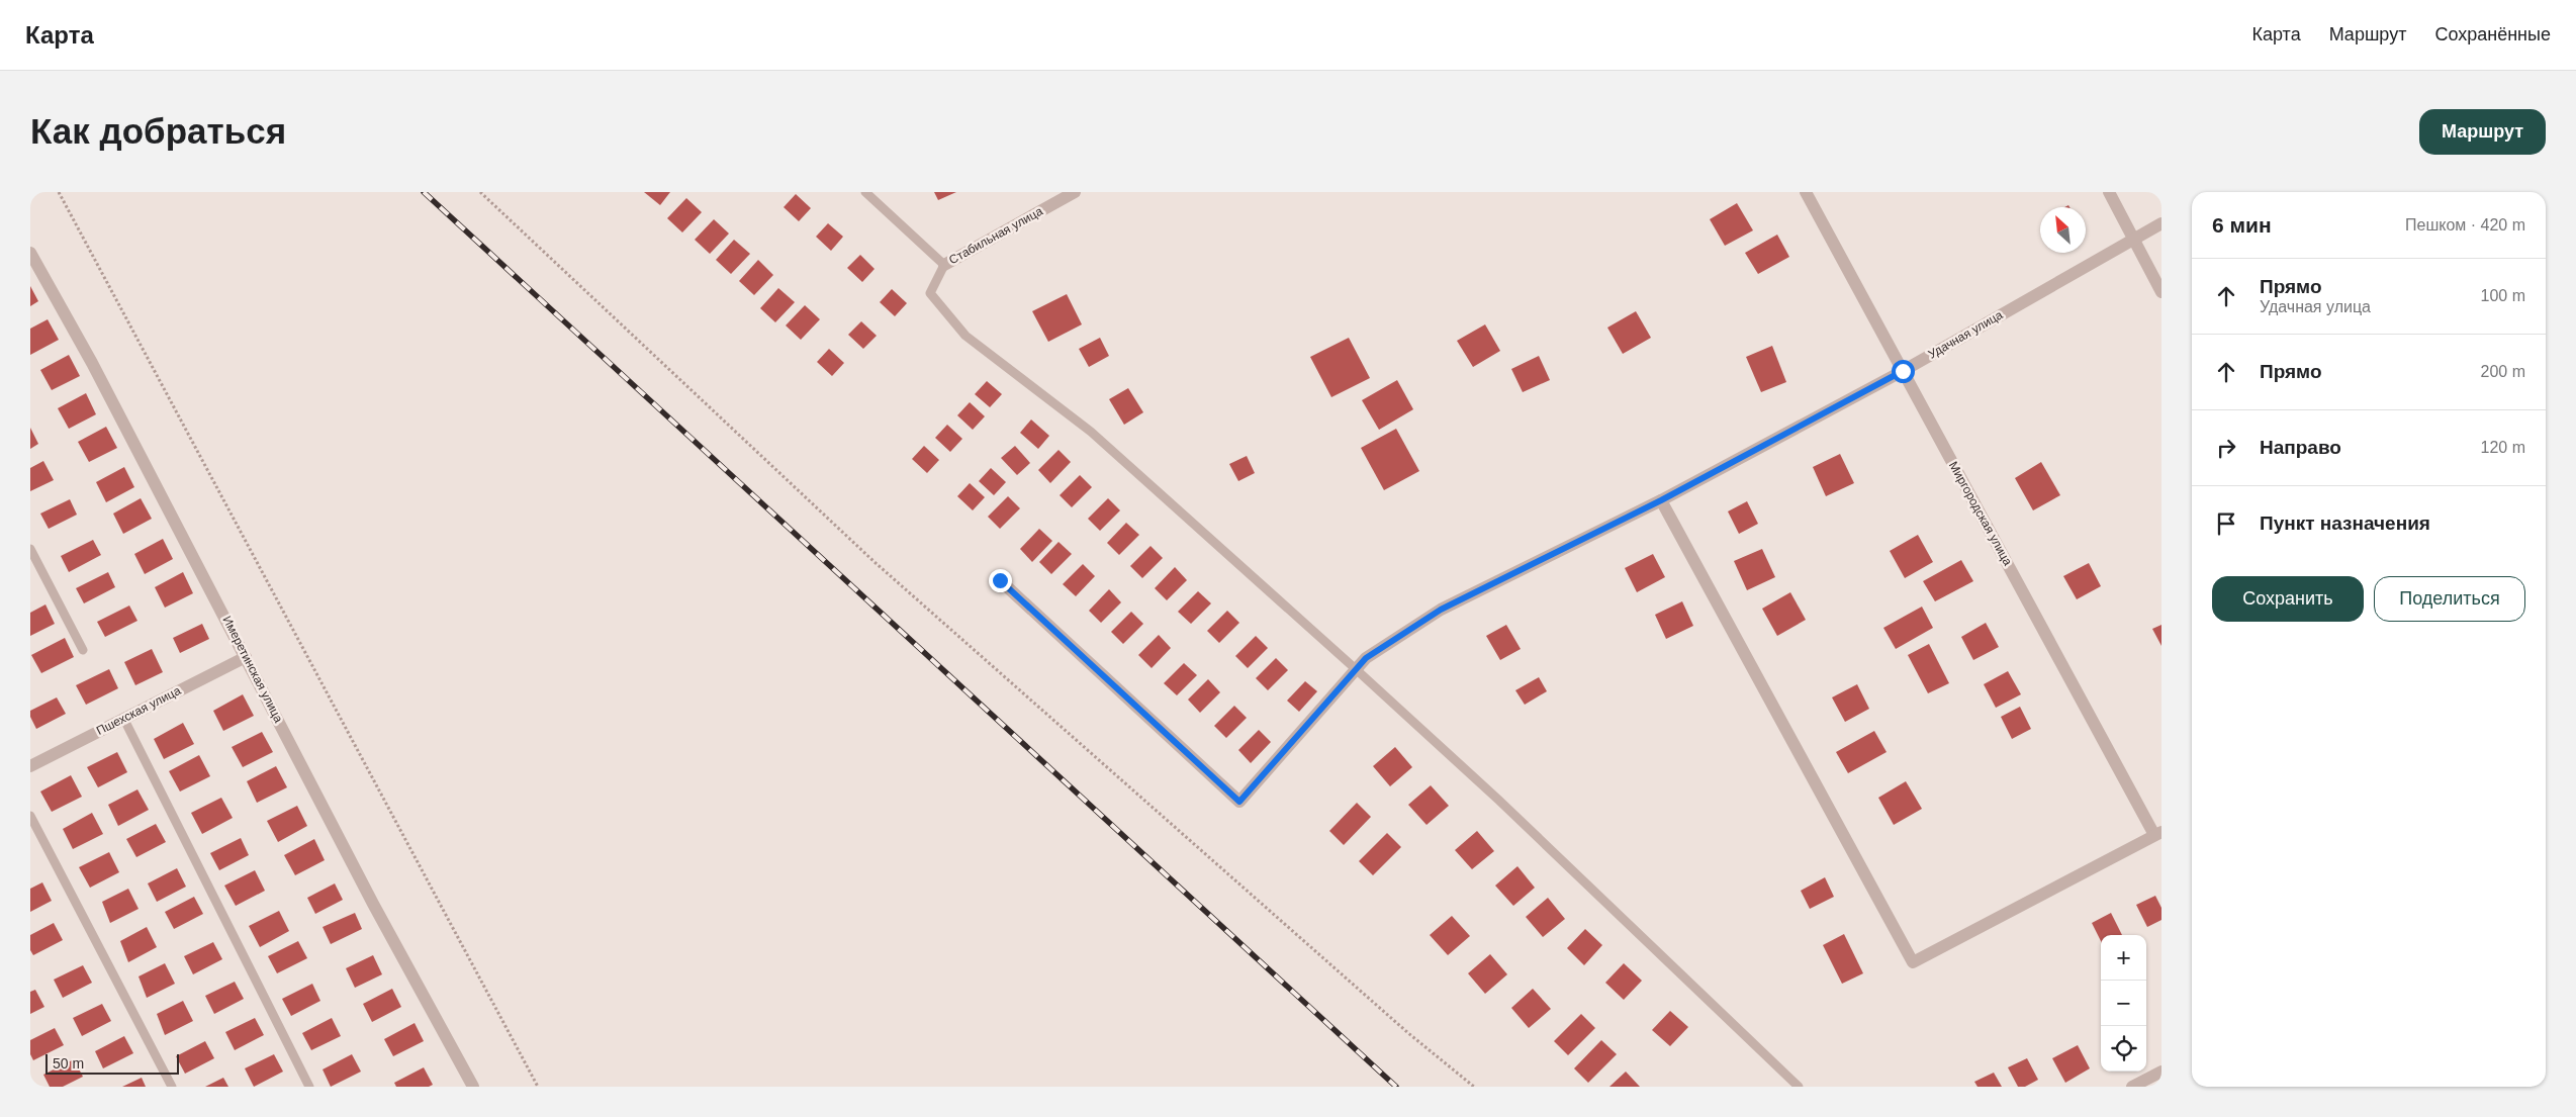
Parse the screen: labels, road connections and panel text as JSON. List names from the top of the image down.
{
  "streets": {
    "street": [
      "Стабильная улица",
      "Удачная улица",
      "Миргородская улица",
      "Имеретинская улица",
      "Пшехская улица"
    ]
  },
  "crossings": [
    ["Удачная улица", "Миргородская улица"],
    ["Имеретинская улица", "Пшехская улица"]
  ],
  "scale_bar": "50 m",
  "north": "top left",
  "page": {
    "header": "Карта",
    "nav": ["Карта", "Маршрут", "Сохранённые"],
    "buttons": [
      "Маршрут",
      ["Сохранить", "Поделиться"]
    ],
    "title": "Как добраться",
    "heading": ["6 мин", "Пешком · 420 m"],
    "list": [
      ["Прямо", "Удачная улица", "100 m"],
      ["Прямо", "200 m"],
      ["Направо", "120 m"],
      "Пункт назначения"
    ],
    "map_buttons": ["+", "−"],
    "scale": "50 m"
  }
}
